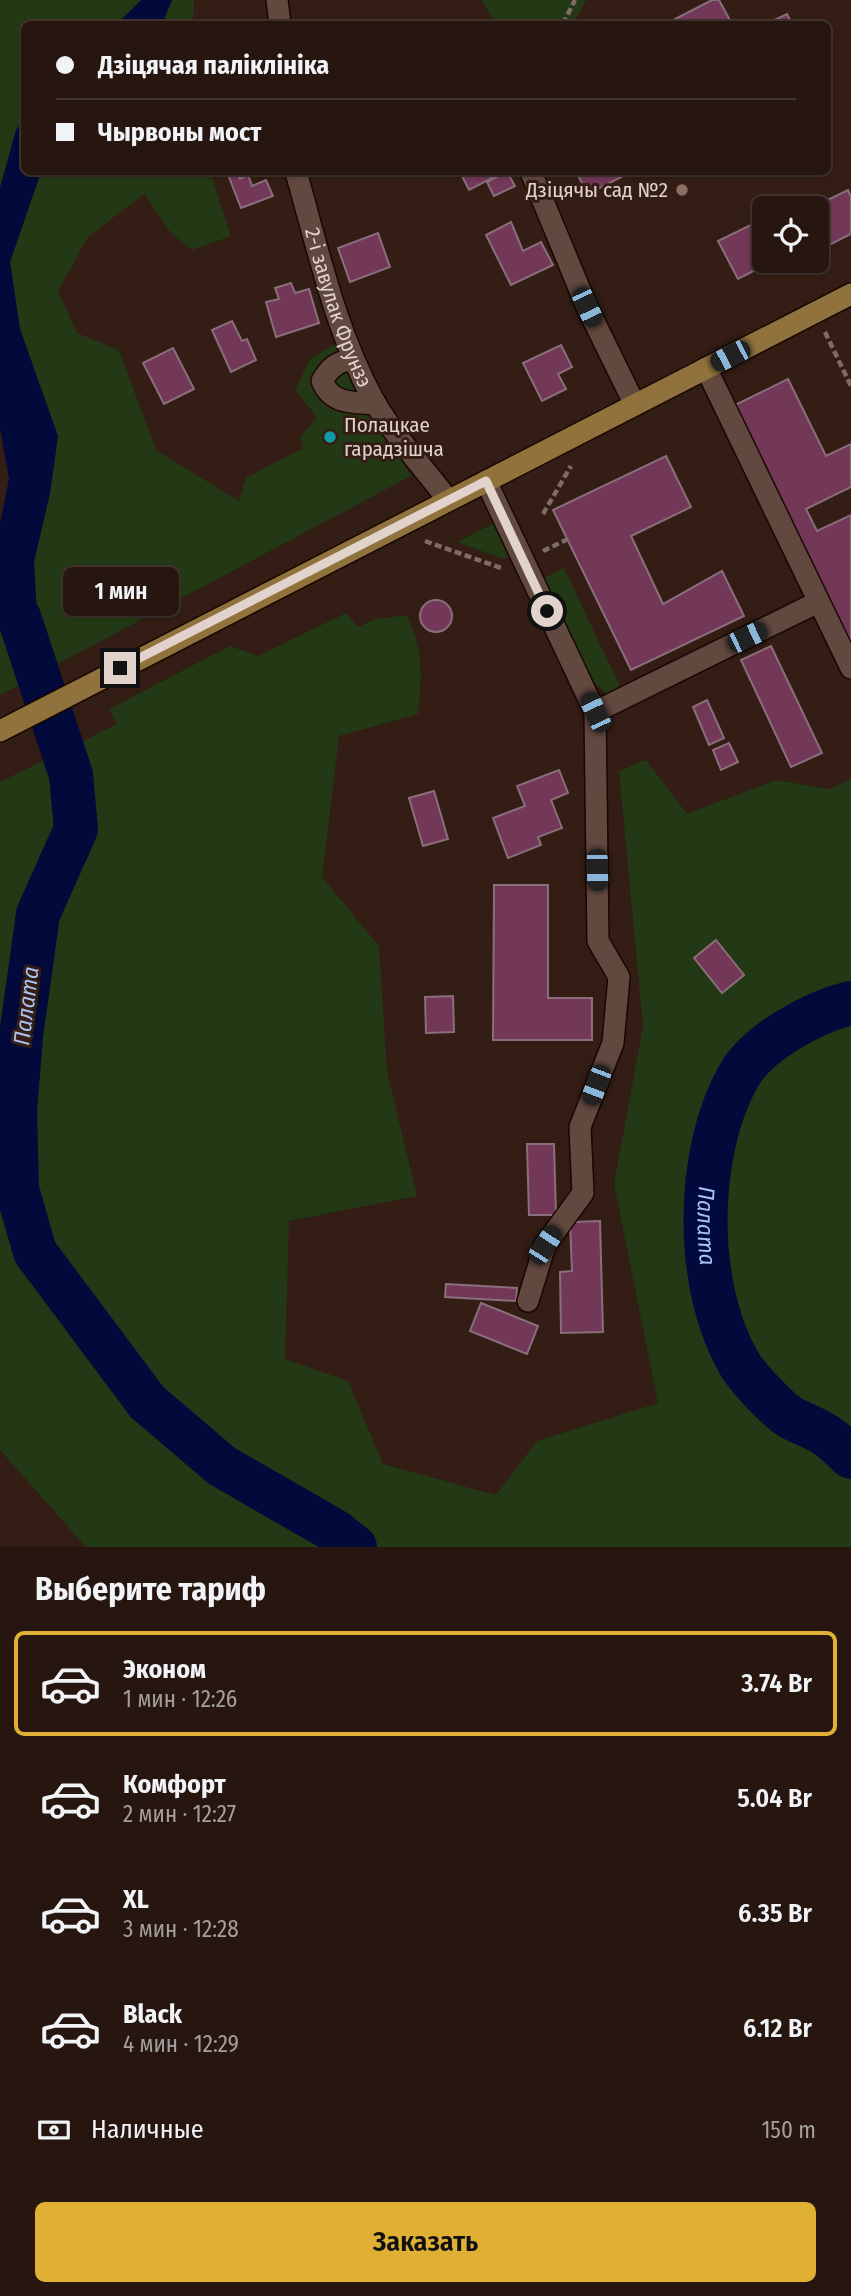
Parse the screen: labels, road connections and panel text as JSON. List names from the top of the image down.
{
  "streets": {
    "street": ["2-і завулак Фрунзэ"]
  },
  "water": ["Палата"],
  "places": ["Дзіцячы сад №2", "Полацкае гарадзішча"],
  "page": {
    "banner": ["Дзіцячая паліклініка", "Чырвоны мост"],
    "bubble": "1 мин",
    "heading": "Выберите тариф",
    "list": [
      {
        "name": "Эконом",
        "note": "1 мин · 12:26",
        "value": "3.74 Br"
      },
      {
        "name": "Комфорт",
        "note": "2 мин · 12:27",
        "value": "5.04 Br"
      },
      {
        "name": "XL",
        "note": "3 мин · 12:28",
        "value": "6.35 Br"
      },
      {
        "name": "Black",
        "note": "4 мин · 12:29",
        "value": "6.12 Br"
      }
    ],
    "pay": ["Наличные", "150 m"],
    "buttons": "Заказать"
  }
}
